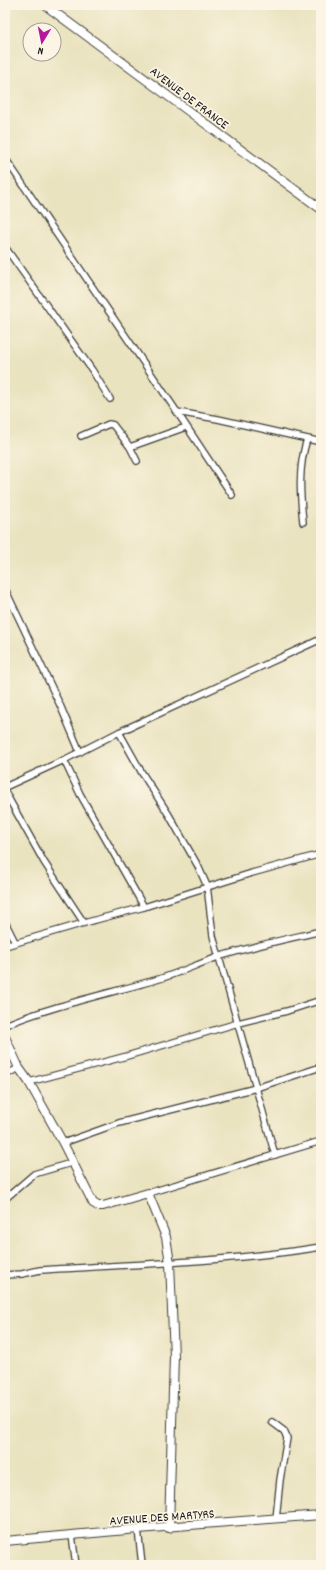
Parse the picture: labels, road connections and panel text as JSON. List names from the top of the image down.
{
  "streets": {
    "main road": ["AVENUE DE FRANCE", "AVENUE DES MARTYRS"]
  },
  "north": "bottom"
}
